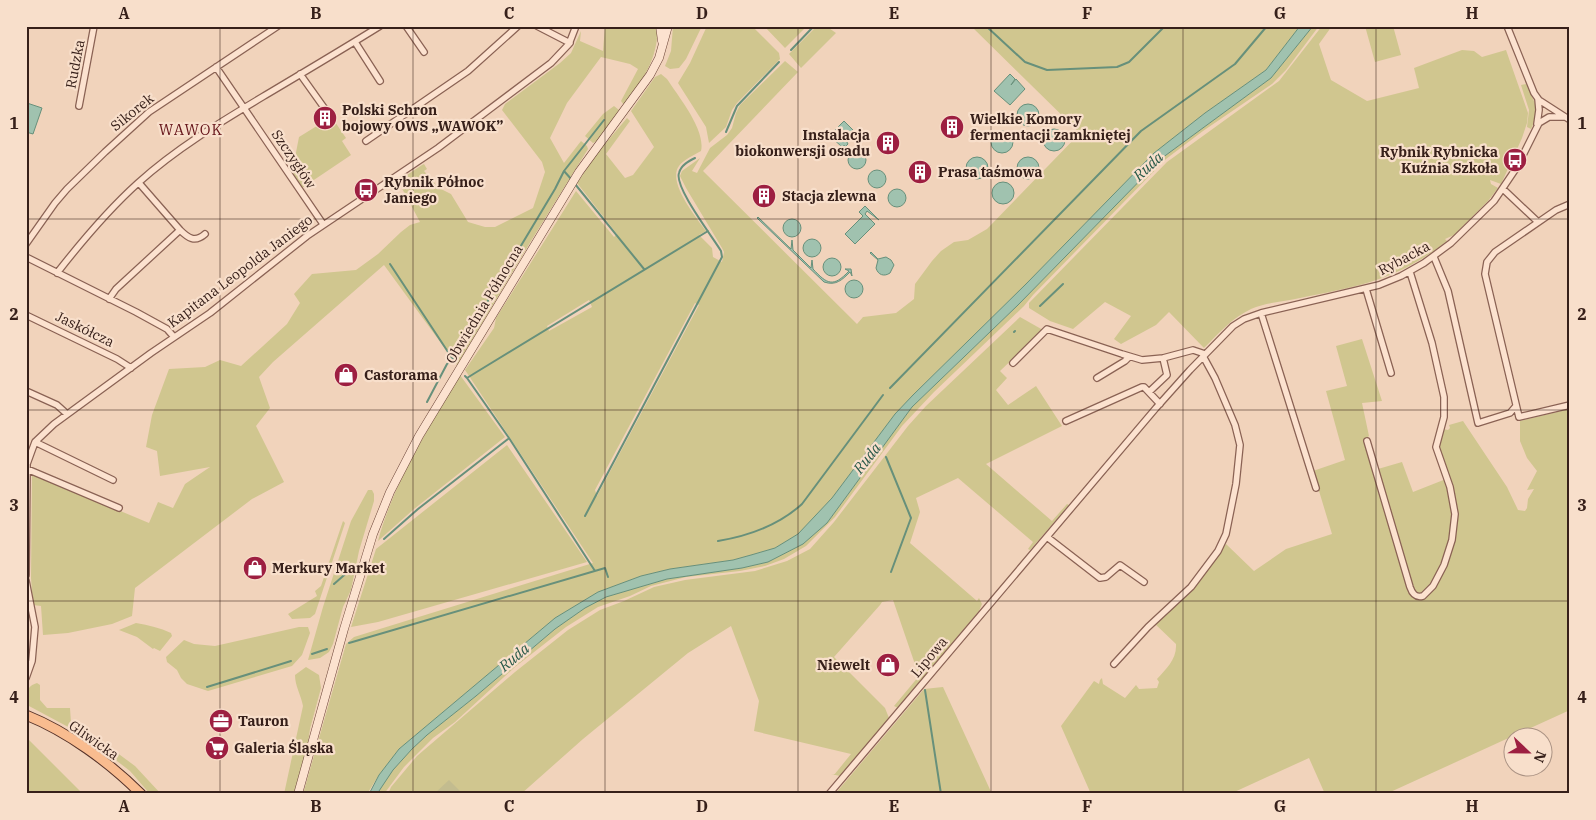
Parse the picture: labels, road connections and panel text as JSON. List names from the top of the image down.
{
  "streets": {
    "main road": ["Obwiednia Północna", "Gliwicka"],
    "street": [
      "Rudzka",
      "Sikorek",
      "Szczygłów",
      "Rybacka",
      "Kapitana Leopolda Janiego",
      "Jaskółcza",
      "Lipowa"
    ]
  },
  "crossings": [
    ["Sikorek", "Szczygłów"],
    ["Szczygłów", "Kapitana Leopolda Janiego"],
    ["Rybacka", "Lipowa"],
    ["Kapitana Leopolda Janiego", "Jaskółcza"]
  ],
  "districts": ["WAWOK"],
  "water": ["Ruda"],
  "places": {
    "building": [
      "Polski Schron bojowy OWS „WAWOK”",
      "Wielkie Komory fermentacji zamkniętej",
      "Instalacja biokonwersji osadu",
      "Prasa taśmowa",
      "Stacja zlewna"
    ],
    "bus stop": ["Rybnik Rybnicka Kuźnia Szkoła", "Rybnik Północ Janiego"],
    "shop": ["Castorama", "Merkury Market", "Niewelt"],
    "office": ["Tauron"],
    "supermarket": ["Galeria Śląska"]
  },
  "north": "right",
  "grid": {
    "columns": [
      "A",
      "B",
      "C",
      "D",
      "E",
      "F",
      "G",
      "H"
    ],
    "rows": [
      "1",
      "2",
      "3",
      "4"
    ]
  }
}
